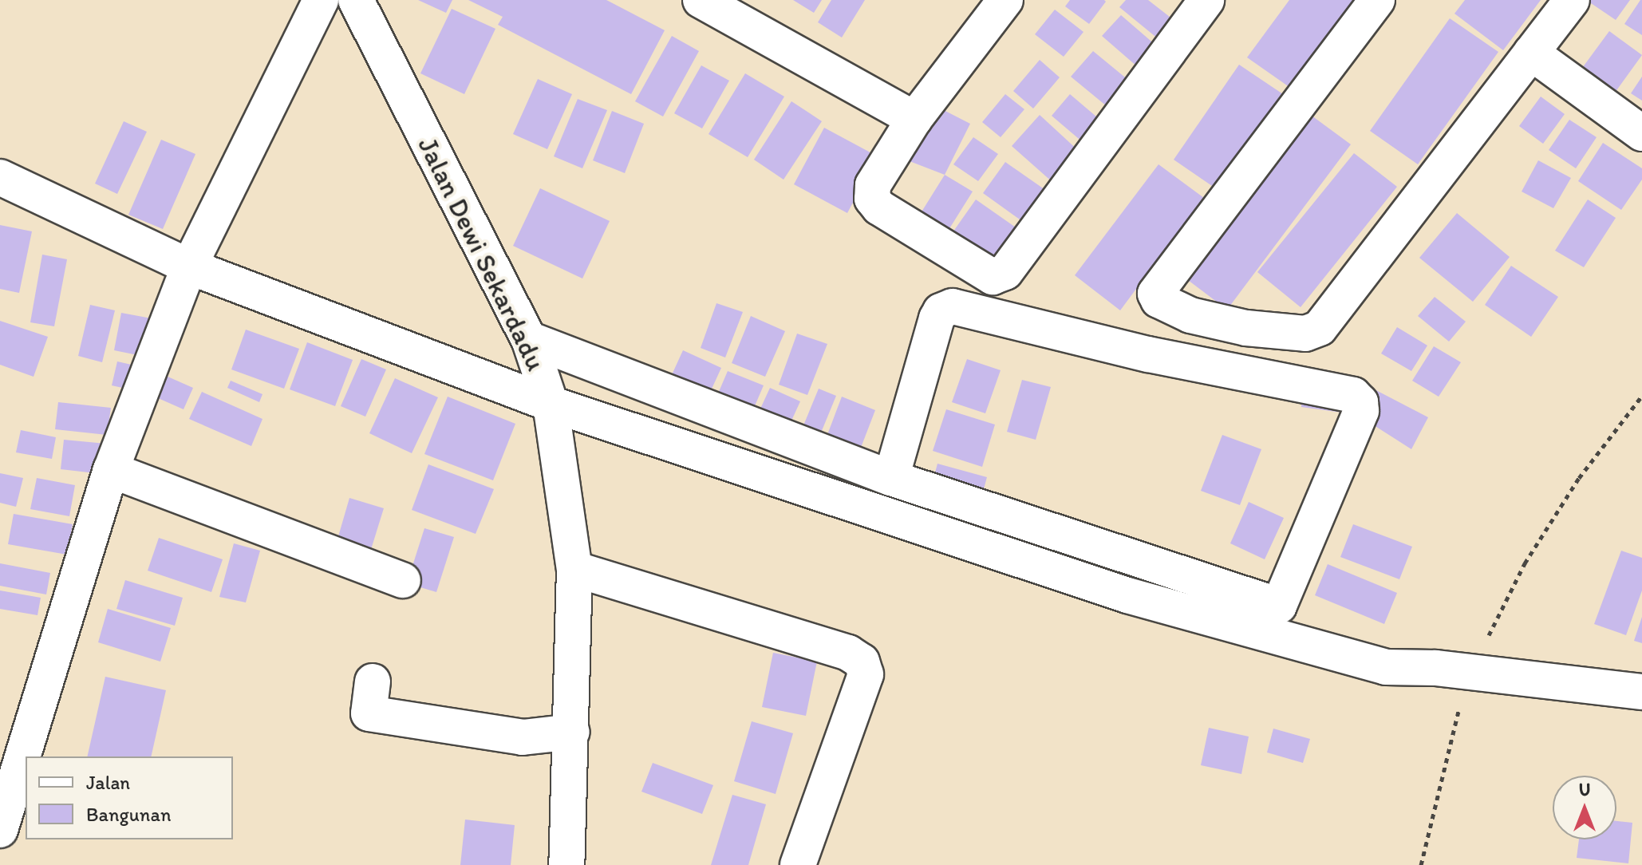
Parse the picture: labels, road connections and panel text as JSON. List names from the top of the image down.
{
  "streets": {
    "street": ["Jalan Dewi Sekardadu"]
  },
  "legend": ["Jalan", "Bangunan"],
  "north": "top"
}
